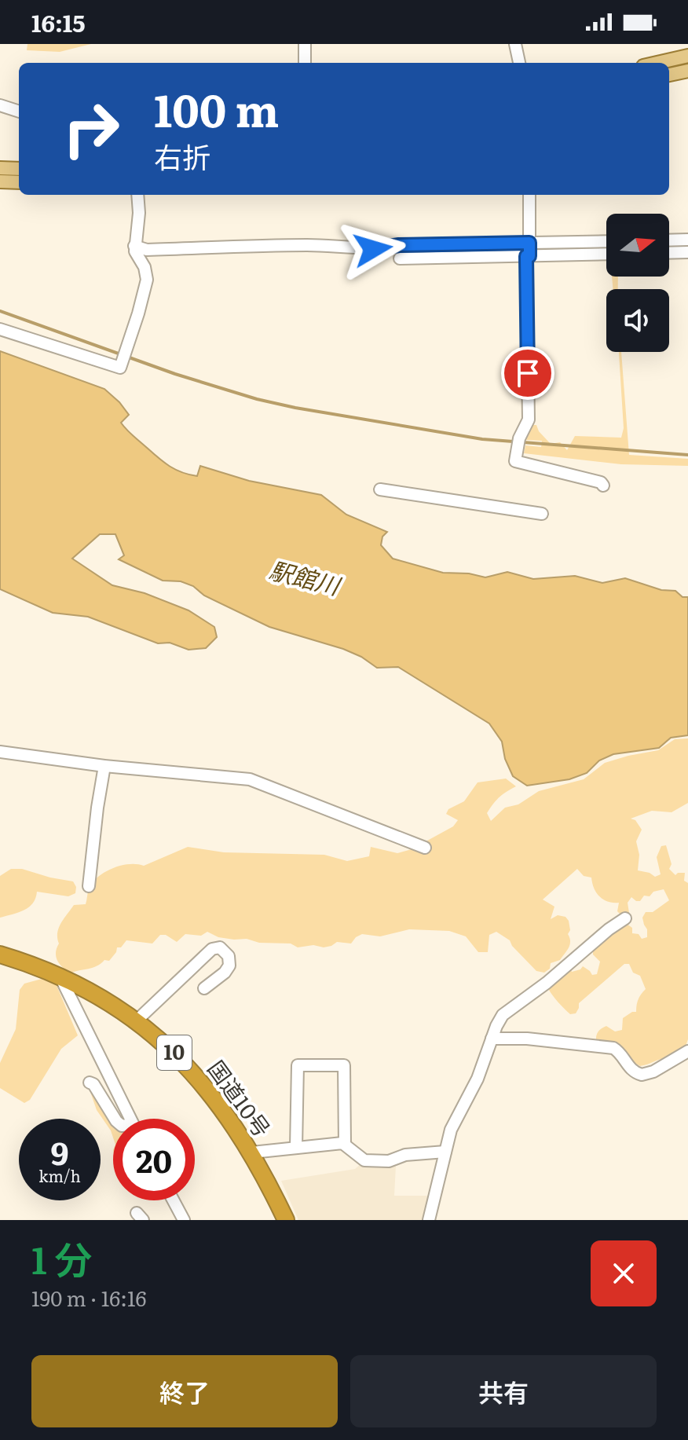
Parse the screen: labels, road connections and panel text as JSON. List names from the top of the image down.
{
  "streets": {
    "highway": ["10", "国道10号"]
  },
  "water": ["駅館川"],
  "north": "right",
  "page": {
    "status": "16:15",
    "turn": ["100 m", "右折"],
    "speed": "9 km/h",
    "limit": "20",
    "heading": ["1 分", "190 m · 16:16"],
    "buttons": ["終了", "共有"]
  }
}
